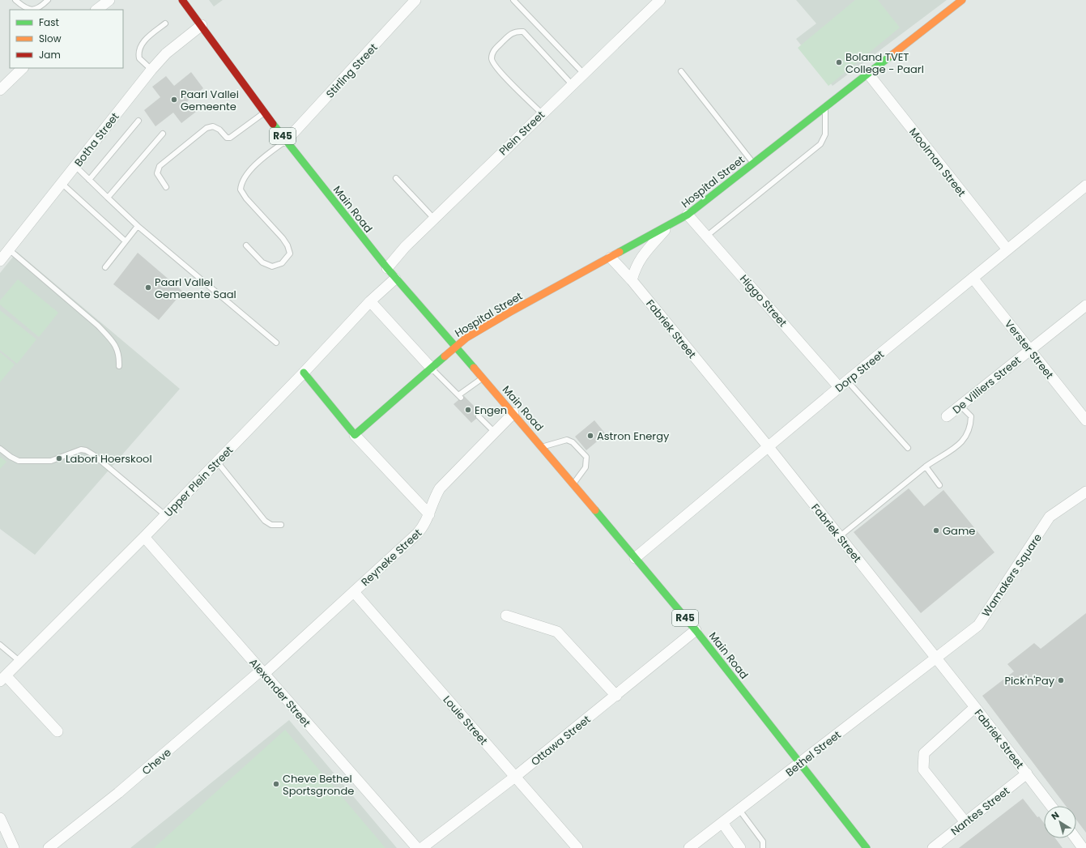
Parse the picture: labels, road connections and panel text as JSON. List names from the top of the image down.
{
  "streets": {
    "main road": ["R45", "Hospital Street", "Main Road"],
    "street": [
      "Stirling Street",
      "Plein Street",
      "Botha Street",
      "Moolman Street",
      "Higgo Street",
      "Fabriek Street",
      "Verster Street",
      "Dorp Street",
      "De Villiers Street",
      "Upper Plein Street",
      "Reyneke Street",
      "Wamakers Square",
      "Alexander Street",
      "Louie Street",
      "Ottawa Street",
      "Bethel Street",
      "Cheve",
      "Nantes Street"
    ]
  },
  "crossings": [
    ["Stirling Street", "Main Road"],
    ["Plein Street", "Main Road"],
    ["Botha Street", "Main Road"],
    ["Moolman Street", "Hospital Street"],
    ["Moolman Street", "Dorp Street"],
    ["Hospital Street", "Main Road"],
    ["Hospital Street", "Higgo Street"],
    ["Hospital Street", "Fabriek Street"],
    ["Main Road", "Dorp Street"],
    ["Main Road", "Upper Plein Street"],
    ["Main Road", "Reyneke Street"],
    ["Main Road", "Ottawa Street"],
    ["Main Road", "Bethel Street"],
    ["Higgo Street", "Dorp Street"],
    ["Fabriek Street", "Dorp Street"],
    ["Fabriek Street", "Wamakers Square"],
    ["Fabriek Street", "Bethel Street"],
    ["Fabriek Street", "Nantes Street"],
    ["Verster Street", "Dorp Street"],
    ["Verster Street", "De Villiers Street"],
    ["Upper Plein Street", "Alexander Street"],
    ["Reyneke Street", "Alexander Street"],
    ["Reyneke Street", "Louie Street"],
    ["Reyneke Street", "Cheve"],
    ["Wamakers Square", "Bethel Street"],
    ["Alexander Street", "Cheve"],
    ["Louie Street", "Ottawa Street"]
  ],
  "places": [
    "Boland TVET College - Paarl",
    "Paarl Vallei Gemeente",
    "Paarl Vallei Gemeente Saal",
    "Engen",
    "Astron Energy",
    "Labori Hoerskool",
    "Game",
    "Pick'n'Pay",
    "Cheve Bethel Sportsgronde"
  ],
  "legend": ["Fast", "Slow", "Jam"],
  "north": "top left"
}
